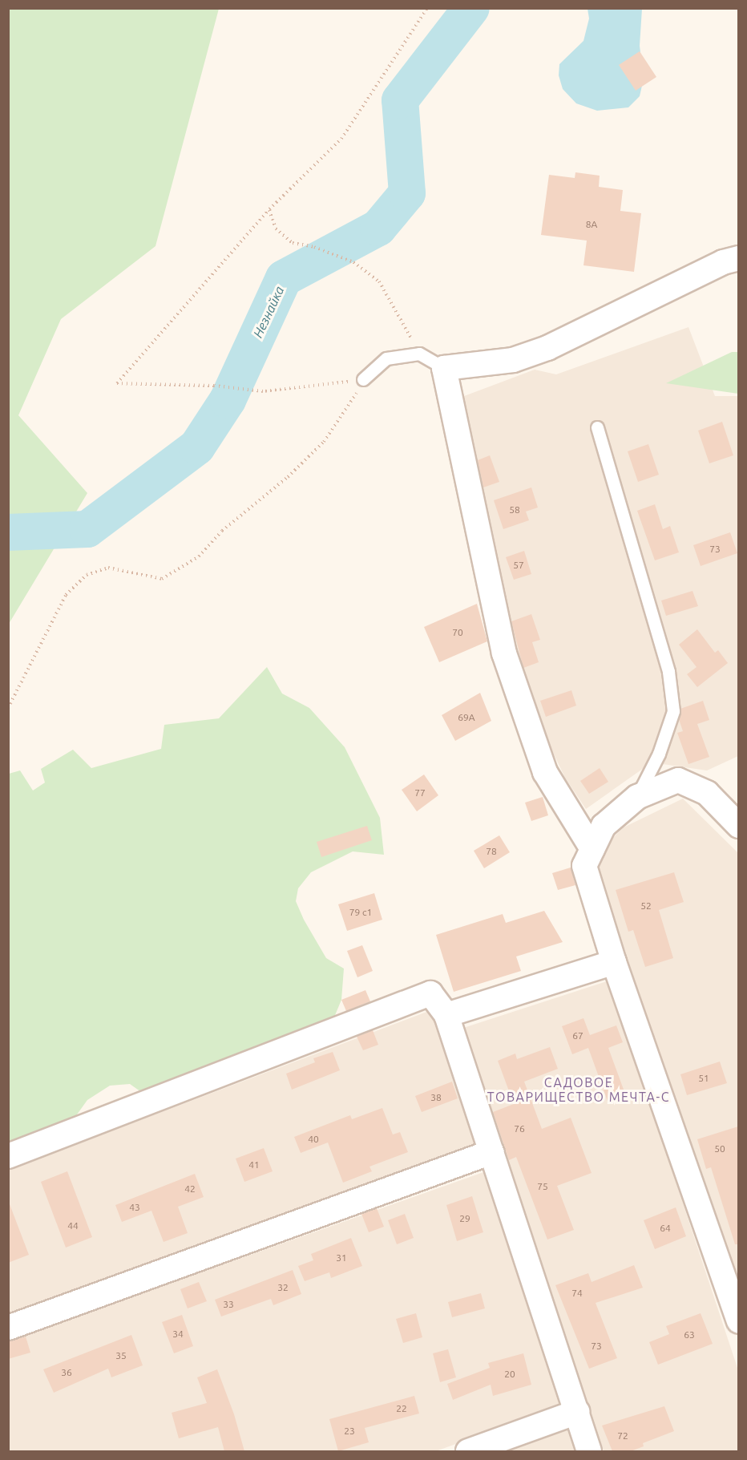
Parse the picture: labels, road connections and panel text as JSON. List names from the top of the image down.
{
  "districts": ["САДОВОЕ ТОВАРИЩЕСТВО МЕЧТА-С"],
  "water": ["Незнайка"],
  "house_numbers": [
    "8А",
    "58",
    "73",
    "57",
    "70",
    "69А",
    "77",
    "78",
    "52",
    "79 с1",
    "67",
    "51",
    "38",
    "76",
    "40",
    "50",
    "41",
    "75",
    "42",
    "43",
    "29",
    "44",
    "64",
    "31",
    "32",
    "74",
    "33",
    "34",
    "63",
    "73",
    "35",
    "36",
    "20",
    "22",
    "23",
    "72"
  ]
}
